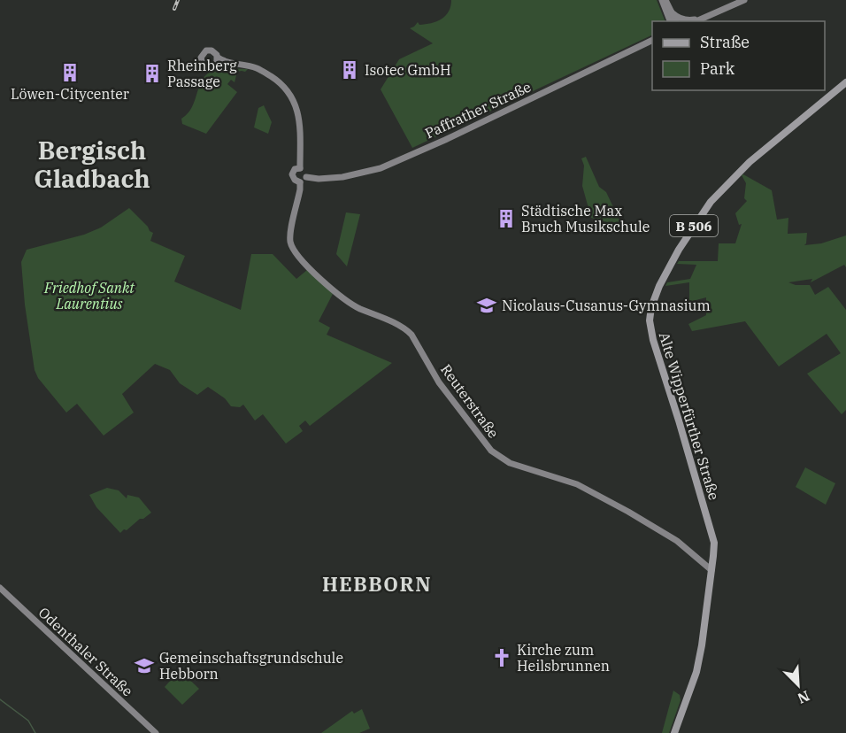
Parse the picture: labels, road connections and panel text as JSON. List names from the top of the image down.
{
  "streets": {
    "main road": ["B 506", "Alte Wipperfürther Straße"],
    "street": ["Paffrather Straße", "Reuterstraße", "Odenthaler Straße"]
  },
  "crossings": [
    ["Paffrather Straße", "Reuterstraße"],
    ["Reuterstraße", "Alte Wipperfürther Straße"]
  ],
  "districts": ["Bergisch Gladbach", "HEBBORN"],
  "parks": ["Friedhof Sankt Laurentius"],
  "places": {
    "building": [
      "Isotec GmbH",
      "Löwen-Citycenter",
      "Rheinberg Passage",
      "Städtische Max Bruch Musikschule"
    ],
    "school or university": ["Nicolaus-Cusanus-Gymnasium", "Gemeinschaftsgrundschule Hebborn"],
    "church": ["Kirche zum Heilsbrunnen"]
  },
  "legend": ["Straße", "Park"],
  "north": "bottom right"
}
